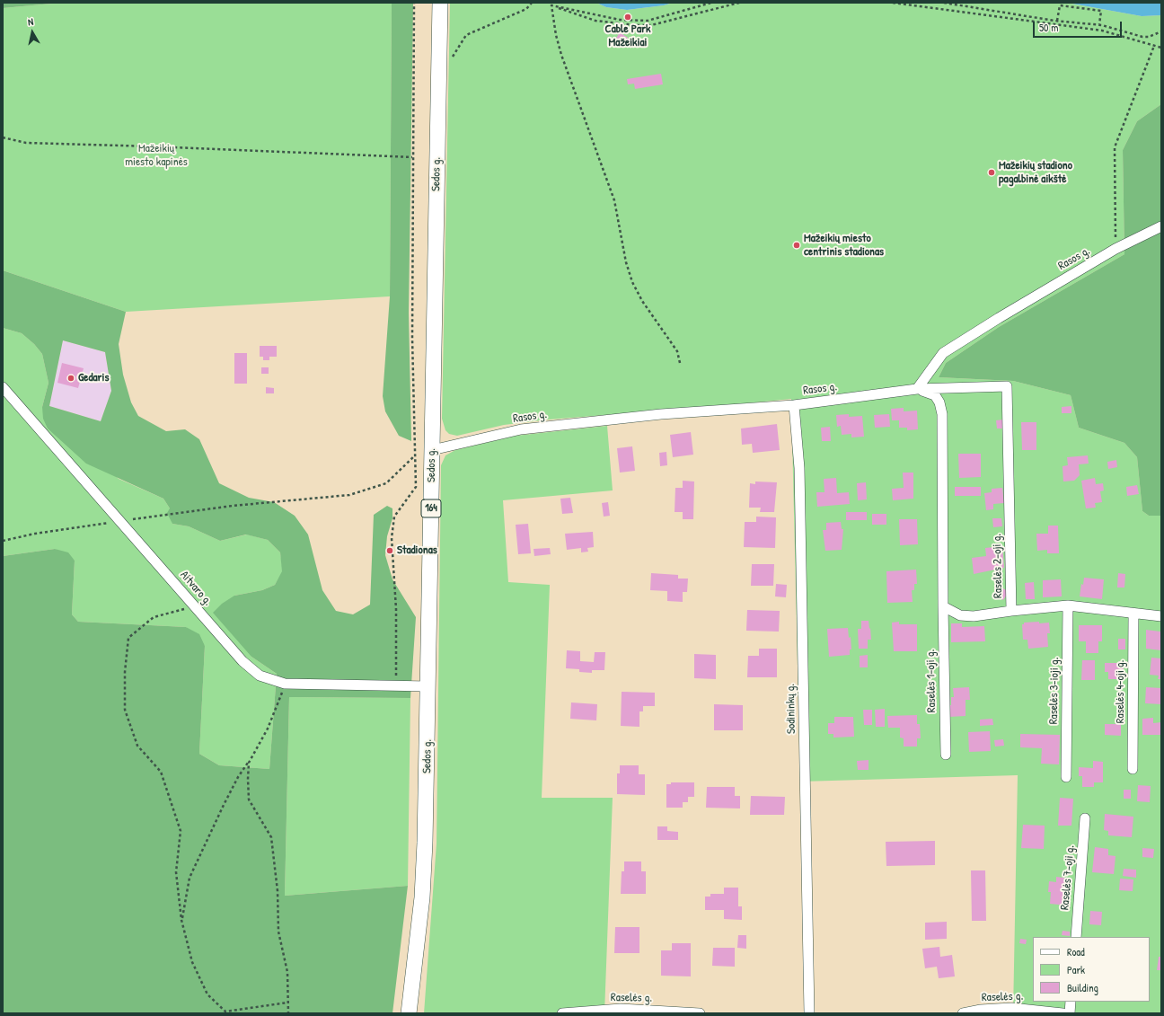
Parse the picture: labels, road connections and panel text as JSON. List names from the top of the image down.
{
  "streets": {
    "main road": ["Sedos g.", "164"],
    "street": [
      "Rasos g.",
      "Raselės 2-oji g.",
      "Aitvaro g.",
      "Raselės 1-oji g.",
      "Raselės 3-ioji g.",
      "Raselės 4-oji g.",
      "Sodininkų g.",
      "Raselės 7-oji g.",
      "Raselės g."
    ]
  },
  "crossings": [
    ["Sedos g.", "Rasos g."],
    ["Sedos g.", "Aitvaro g."],
    ["Rasos g.", "Raselės 2-oji g."],
    ["Rasos g.", "Raselės 1-oji g."],
    ["Rasos g.", "Sodininkų g."],
    ["Raselės 2-oji g.", "Raselės 1-oji g."],
    ["Raselės 2-oji g.", "Raselės 3-ioji g."],
    ["Raselės 2-oji g.", "Raselės 4-oji g."]
  ],
  "parks": ["Mažeikių miesto kapinės"],
  "places": [
    "Cable Park Mažeikiai",
    "Mažeikių stadiono pagalbinė aikštė",
    "Mažeikių miesto centrinis stadionas",
    "Gedaris",
    "Stadionas"
  ],
  "legend": ["Road", "Park", "Building"],
  "scale_bar": "50 m",
  "north": "top"
}
